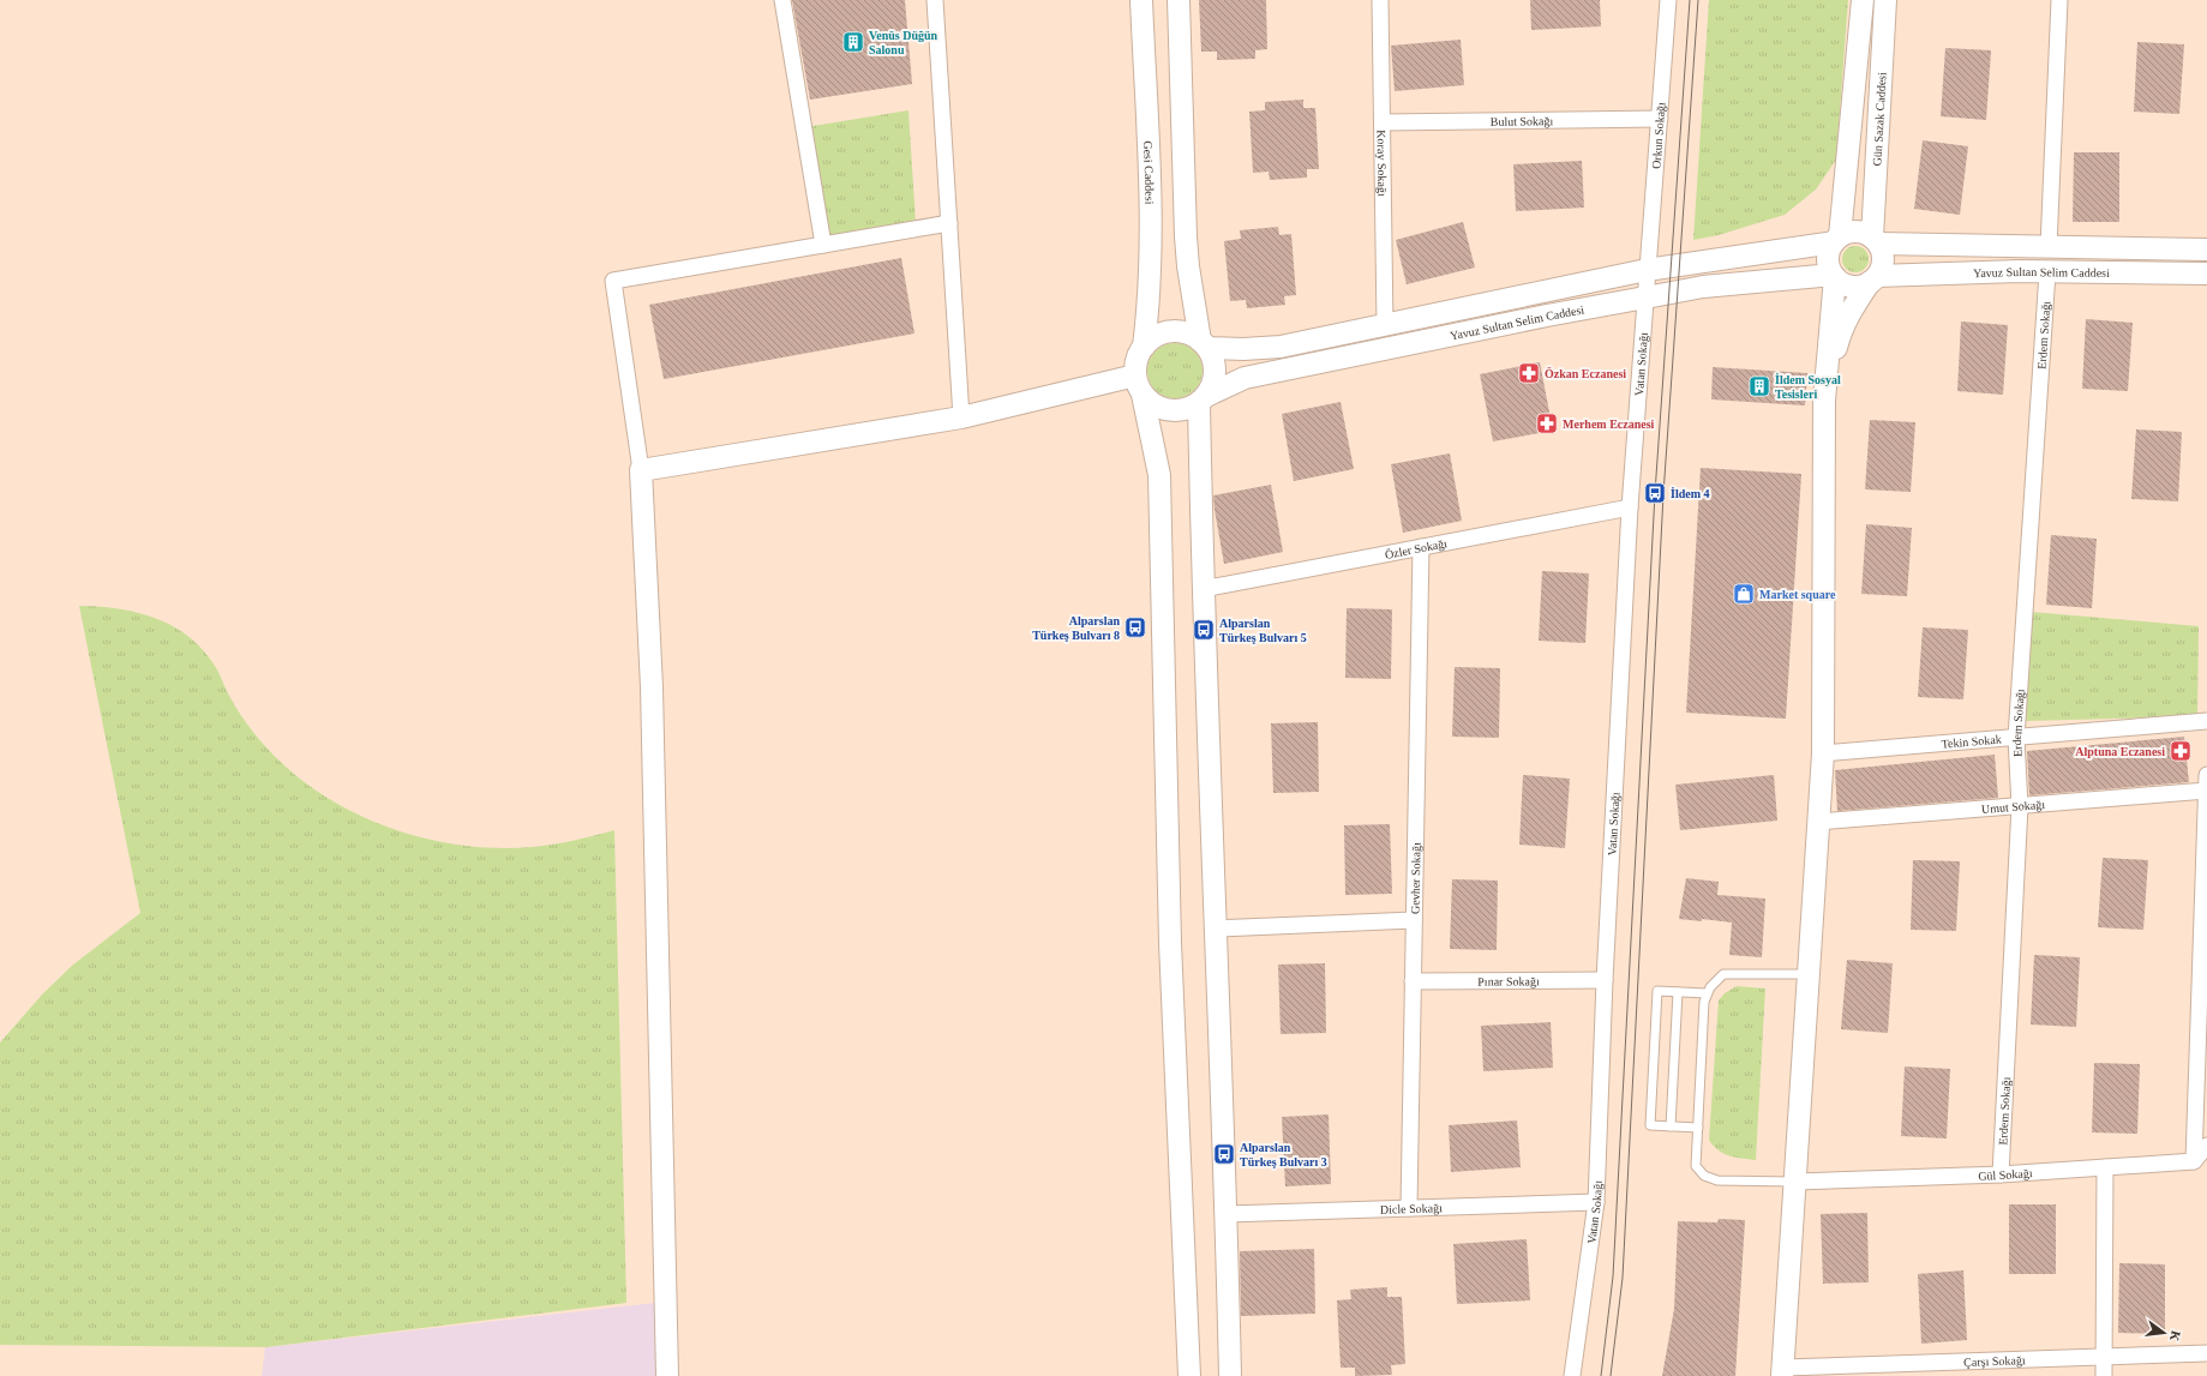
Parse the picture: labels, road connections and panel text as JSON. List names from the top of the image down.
{
  "streets": {
    "main road": ["Gün Sazak Caddesi", "Gesi Caddesi", "Yavuz Sultan Selim Caddesi"],
    "street": [
      "Bulut Sokağı",
      "Orkun Sokağı",
      "Koray Sokağı",
      "Erdem Sokağı",
      "Vatan Sokağı",
      "Özler Sokağı",
      "Tekin Sokak",
      "Umut Sokağı",
      "Gevher Sokağı",
      "Pınar Sokağı",
      "Gül Sokağı",
      "Dicle Sokağı",
      "Çarşı Sokağı"
    ]
  },
  "crossings": [
    ["Gün Sazak Caddesi", "Yavuz Sultan Selim Caddesi"],
    ["Bulut Sokağı", "Orkun Sokağı"],
    ["Bulut Sokağı", "Koray Sokağı"],
    ["Orkun Sokağı", "Yavuz Sultan Selim Caddesi"],
    ["Orkun Sokağı", "Vatan Sokağı"],
    ["Koray Sokağı", "Yavuz Sultan Selim Caddesi"],
    ["Gesi Caddesi", "Yavuz Sultan Selim Caddesi"],
    ["Yavuz Sultan Selim Caddesi", "Erdem Sokağı"],
    ["Yavuz Sultan Selim Caddesi", "Vatan Sokağı"],
    ["Erdem Sokağı", "Tekin Sokak"],
    ["Erdem Sokağı", "Umut Sokağı"],
    ["Erdem Sokağı", "Gül Sokağı"],
    ["Vatan Sokağı", "Özler Sokağı"],
    ["Vatan Sokağı", "Pınar Sokağı"],
    ["Vatan Sokağı", "Dicle Sokağı"],
    ["Özler Sokağı", "Gevher Sokağı"],
    ["Gevher Sokağı", "Pınar Sokağı"],
    ["Gevher Sokağı", "Dicle Sokağı"]
  ],
  "places": {
    "building": ["Venüs Düğün Salonu", "İldem Sosyal Tesisleri"],
    "pharmacy": ["Özkan Eczanesi", "Merhem Eczanesi", "Alptuna Eczanesi"],
    "bus stop": [
      "İldem 4",
      "Alparslan Türkeş Bulvarı 8",
      "Alparslan Türkeş Bulvarı 5",
      "Alparslan Türkeş Bulvarı 3"
    ],
    "shop": ["Market square"]
  },
  "north": "right"
}
